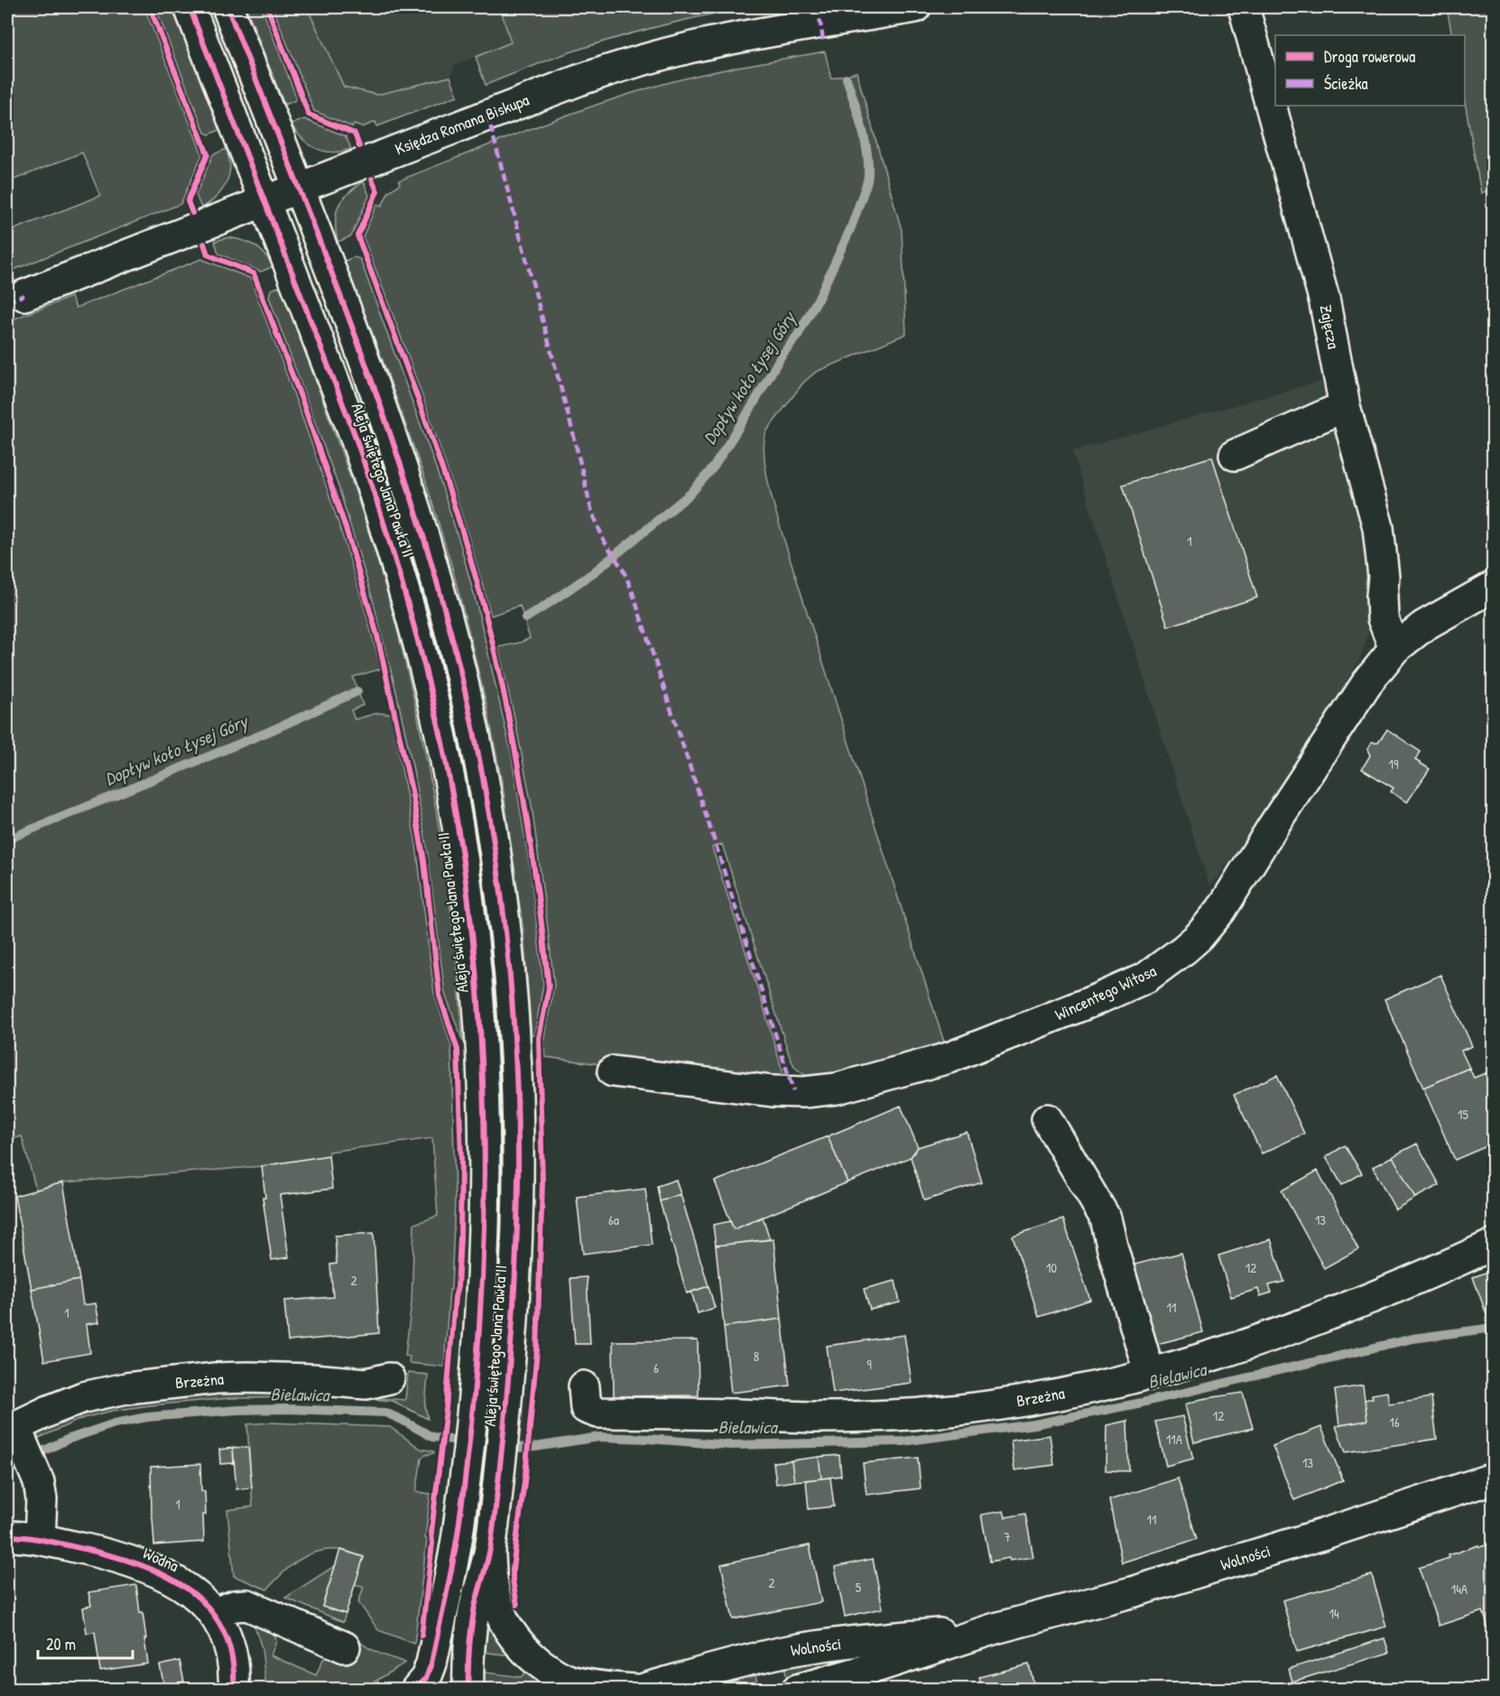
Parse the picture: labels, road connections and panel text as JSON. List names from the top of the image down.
{
  "streets": {
    "street": [
      "Księdza Romana Biskupa",
      "Zajęcza",
      "Aleja świętego Jana Pawła II",
      "Wincentego Witosa",
      "Brzeżna",
      "Wolności",
      "Wodna"
    ]
  },
  "crossings": [
    ["Księdza Romana Biskupa", "Aleja świętego Jana Pawła II"],
    ["Zajęcza", "Wincentego Witosa"]
  ],
  "water": ["Dopływ koło Łysej Góry", "Bielawica"],
  "house_numbers": [
    "1",
    "19",
    "15",
    "6a",
    "13",
    "10",
    "12",
    "2",
    "11",
    "1",
    "8",
    "9",
    "6",
    "12",
    "16",
    "11A",
    "13",
    "1",
    "11",
    "7",
    "2",
    "5",
    "14A",
    "14"
  ],
  "legend": ["Droga rowerowa", "Ścieżka"],
  "scale_bar": "20 m"
}
